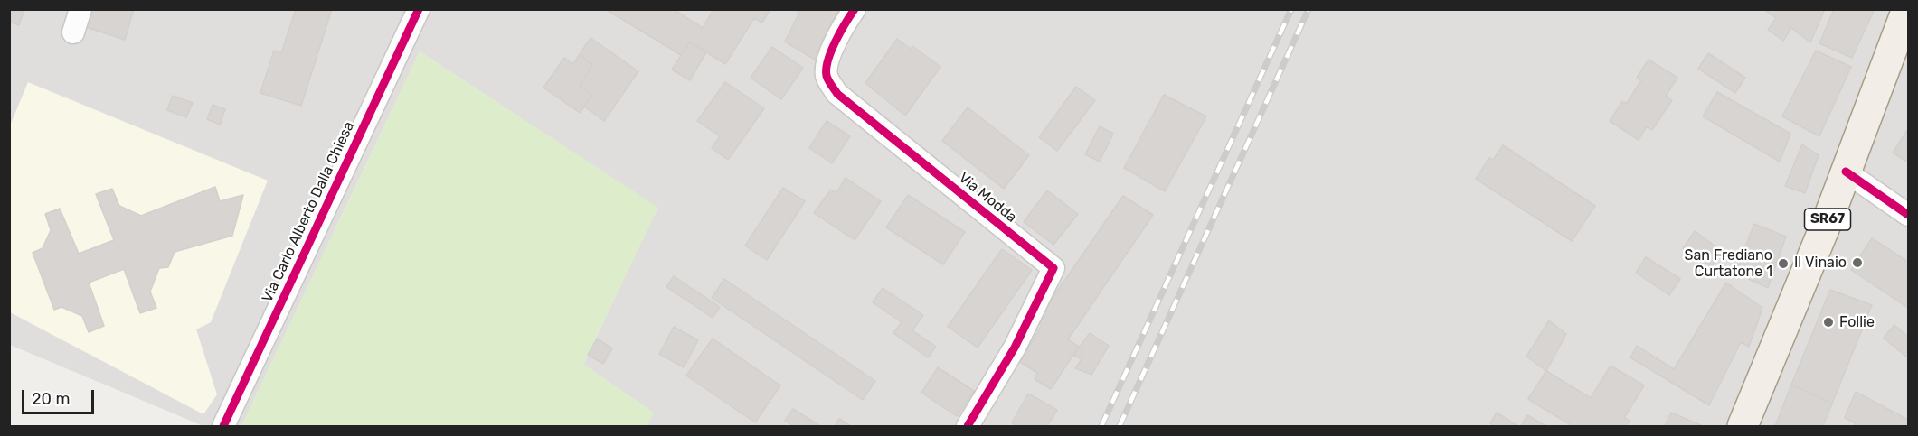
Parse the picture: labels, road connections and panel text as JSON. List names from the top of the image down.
{
  "streets": {
    "main road": ["SR67"],
    "street": ["Via Modda", "Via Carlo Alberto Dalla Chiesa"]
  },
  "places": ["Il Vinaio", "San Frediano Curtatone 1", "Follie"],
  "scale_bar": "20 m"
}
